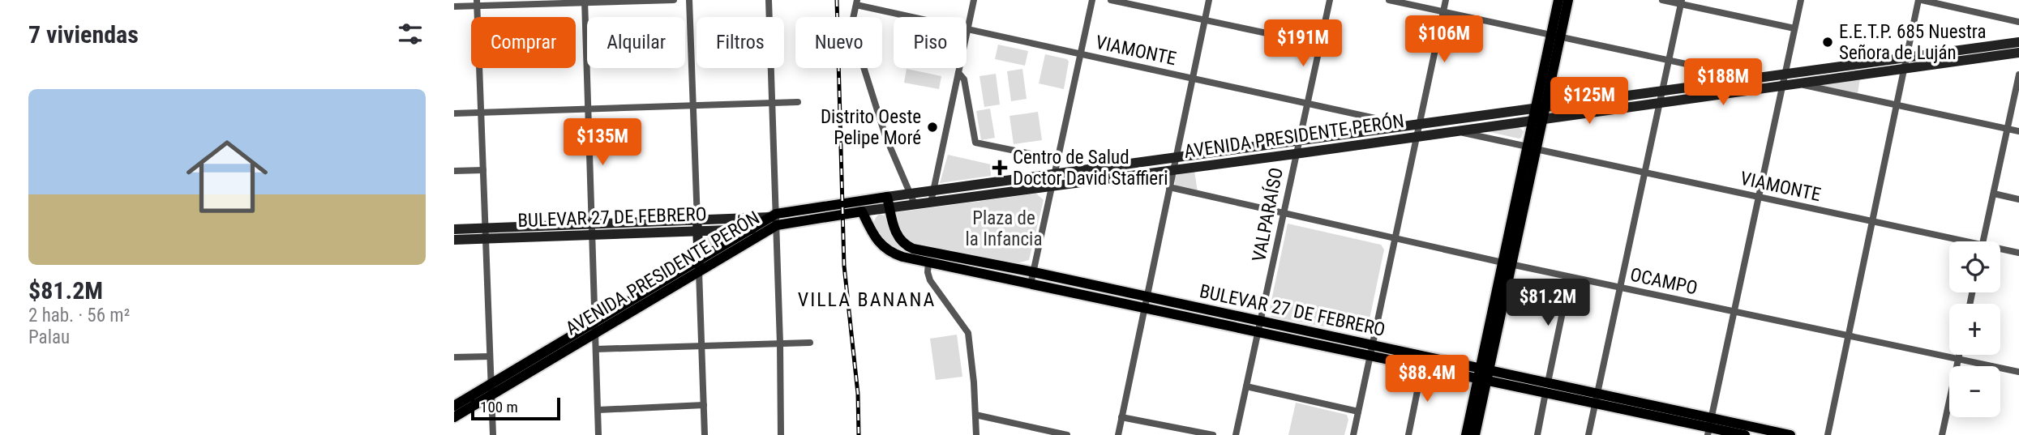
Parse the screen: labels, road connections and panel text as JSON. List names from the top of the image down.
{
  "streets": {
    "main road": ["AVENIDA PRESIDENTE PERÓN", "BULEVAR 27 DE FEBRERO"],
    "street": ["VIAMONTE", "VALPARAÍSO", "OCAMPO"]
  },
  "crossings": [
    ["VIAMONTE", "AVENIDA PRESIDENTE PERÓN"],
    ["VIAMONTE", "VALPARAÍSO"],
    ["AVENIDA PRESIDENTE PERÓN", "VALPARAÍSO"],
    ["AVENIDA PRESIDENTE PERÓN", "BULEVAR 27 DE FEBRERO"],
    ["VALPARAÍSO", "BULEVAR 27 DE FEBRERO"],
    ["VALPARAÍSO", "OCAMPO"]
  ],
  "districts": ["VILLA BANANA"],
  "parks": ["Plaza de la Infancia"],
  "places": {
    "other": ["E.E.T.P. 685 Nuestra Señora de Luján", "Distrito Oeste Pelipe Moré"],
    "health": ["Centro de Salud Doctor David Staffieri"]
  },
  "scale_bar": "100 m",
  "page": {
    "heading": "7 viviendas",
    "price": [
      "$106M",
      "$191M",
      "$188M",
      "$125M",
      "$135M",
      "$81.2M",
      "$88.4M"
    ],
    "chip": [
      "Comprar",
      "Alquilar",
      "Filtros",
      "Nuevo",
      "Piso"
    ],
    "list": [
      {
        "name": "$81.2M",
        "note": "2 hab. · 56 m² · Palau"
      }
    ],
    "map_buttons": ["+", "−"],
    "scale": "100 m"
  }
}
